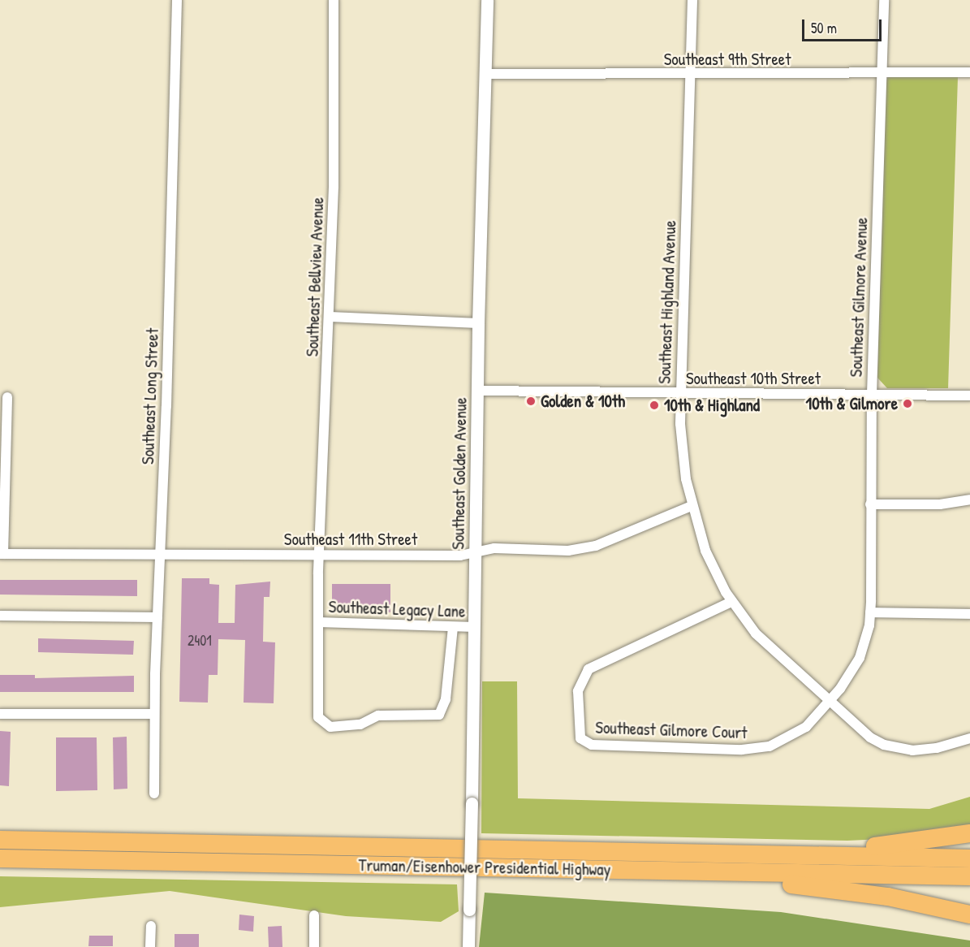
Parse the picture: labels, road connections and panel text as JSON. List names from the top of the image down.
{
  "streets": {
    "highway": ["Truman/Eisenhower Presidential Highway"],
    "street": [
      "Southeast 9th Street",
      "Southeast Bellview Avenue",
      "Southeast Gilmore Avenue",
      "Southeast Highland Avenue",
      "Southeast 10th Street",
      "Southeast Long Street",
      "Southeast Golden Avenue",
      "Southeast 11th Street",
      "Southeast Legacy Lane",
      "Southeast Gilmore Court"
    ]
  },
  "crossings": [
    ["Southeast 9th Street", "Southeast Gilmore Avenue"],
    ["Southeast 9th Street", "Southeast Highland Avenue"],
    ["Southeast 9th Street", "Southeast Golden Avenue"],
    ["Southeast Bellview Avenue", "Southeast 11th Street"],
    ["Southeast Bellview Avenue", "Southeast Legacy Lane"],
    ["Southeast Gilmore Avenue", "Southeast Highland Avenue"],
    ["Southeast Gilmore Avenue", "Southeast 10th Street"],
    ["Southeast Gilmore Avenue", "Southeast Gilmore Court"],
    ["Southeast Highland Avenue", "Southeast 10th Street"],
    ["Southeast Highland Avenue", "Southeast 11th Street"],
    ["Southeast Highland Avenue", "Southeast Gilmore Court"],
    ["Southeast 10th Street", "Southeast Golden Avenue"],
    ["Southeast Long Street", "Southeast 11th Street"],
    ["Southeast Golden Avenue", "Southeast 11th Street"],
    ["Southeast Golden Avenue", "Southeast Legacy Lane"]
  ],
  "places": ["Golden & 10th", "10th & Gilmore", "10th & Highland"],
  "house_numbers": ["2401"],
  "scale_bar": "50 m"
}
